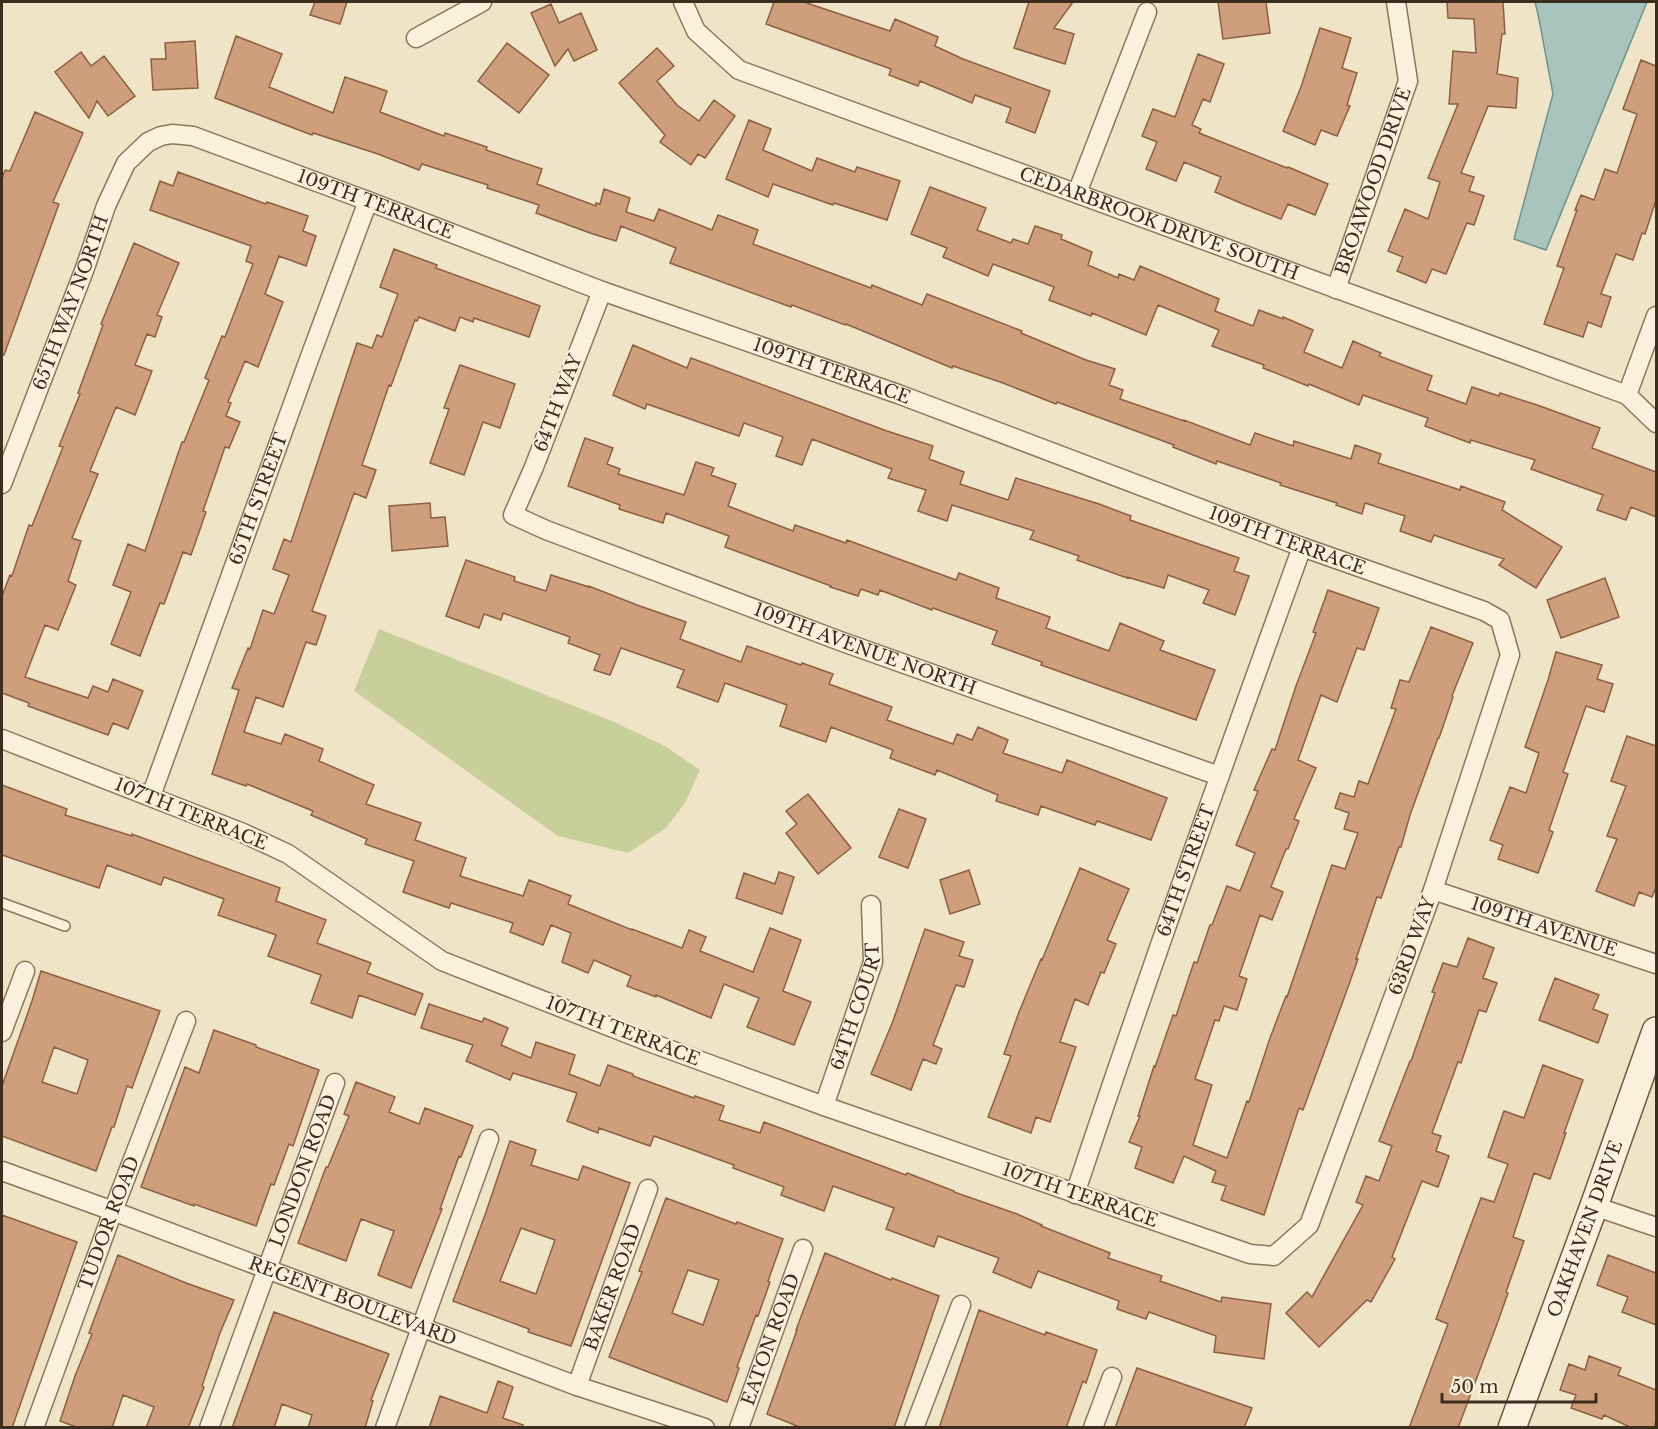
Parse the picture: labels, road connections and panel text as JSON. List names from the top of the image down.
{
  "streets": {
    "street": [
      "BROAWOOD DRIVE",
      "109TH TERRACE",
      "CEDARBROOK DRIVE SOUTH",
      "65TH WAY NORTH",
      "64TH WAY",
      "65TH STREET",
      "109TH AVENUE NORTH",
      "107TH TERRACE",
      "64TH STREET",
      "109TH AVENUE",
      "63RD WAY",
      "64TH COURT",
      "LONDON ROAD",
      "TUDOR ROAD",
      "OAKHAVEN DRIVE",
      "BAKER ROAD",
      "REGENT BOULEVARD",
      "EATON ROAD"
    ]
  },
  "crossings": [
    ["BROAWOOD DRIVE", "CEDARBROOK DRIVE SOUTH"],
    ["109TH TERRACE", "65TH WAY NORTH"],
    ["109TH TERRACE", "64TH WAY"],
    ["109TH TERRACE", "65TH STREET"],
    ["109TH TERRACE", "64TH STREET"],
    ["109TH TERRACE", "63RD WAY"],
    ["64TH WAY", "109TH AVENUE NORTH"],
    ["65TH STREET", "107TH TERRACE"],
    ["109TH AVENUE NORTH", "64TH STREET"],
    ["107TH TERRACE", "64TH STREET"],
    ["107TH TERRACE", "63RD WAY"],
    ["107TH TERRACE", "64TH COURT"],
    ["109TH AVENUE", "63RD WAY"],
    ["LONDON ROAD", "REGENT BOULEVARD"],
    ["TUDOR ROAD", "REGENT BOULEVARD"],
    ["BAKER ROAD", "REGENT BOULEVARD"]
  ],
  "scale_bar": "50 m"
}
